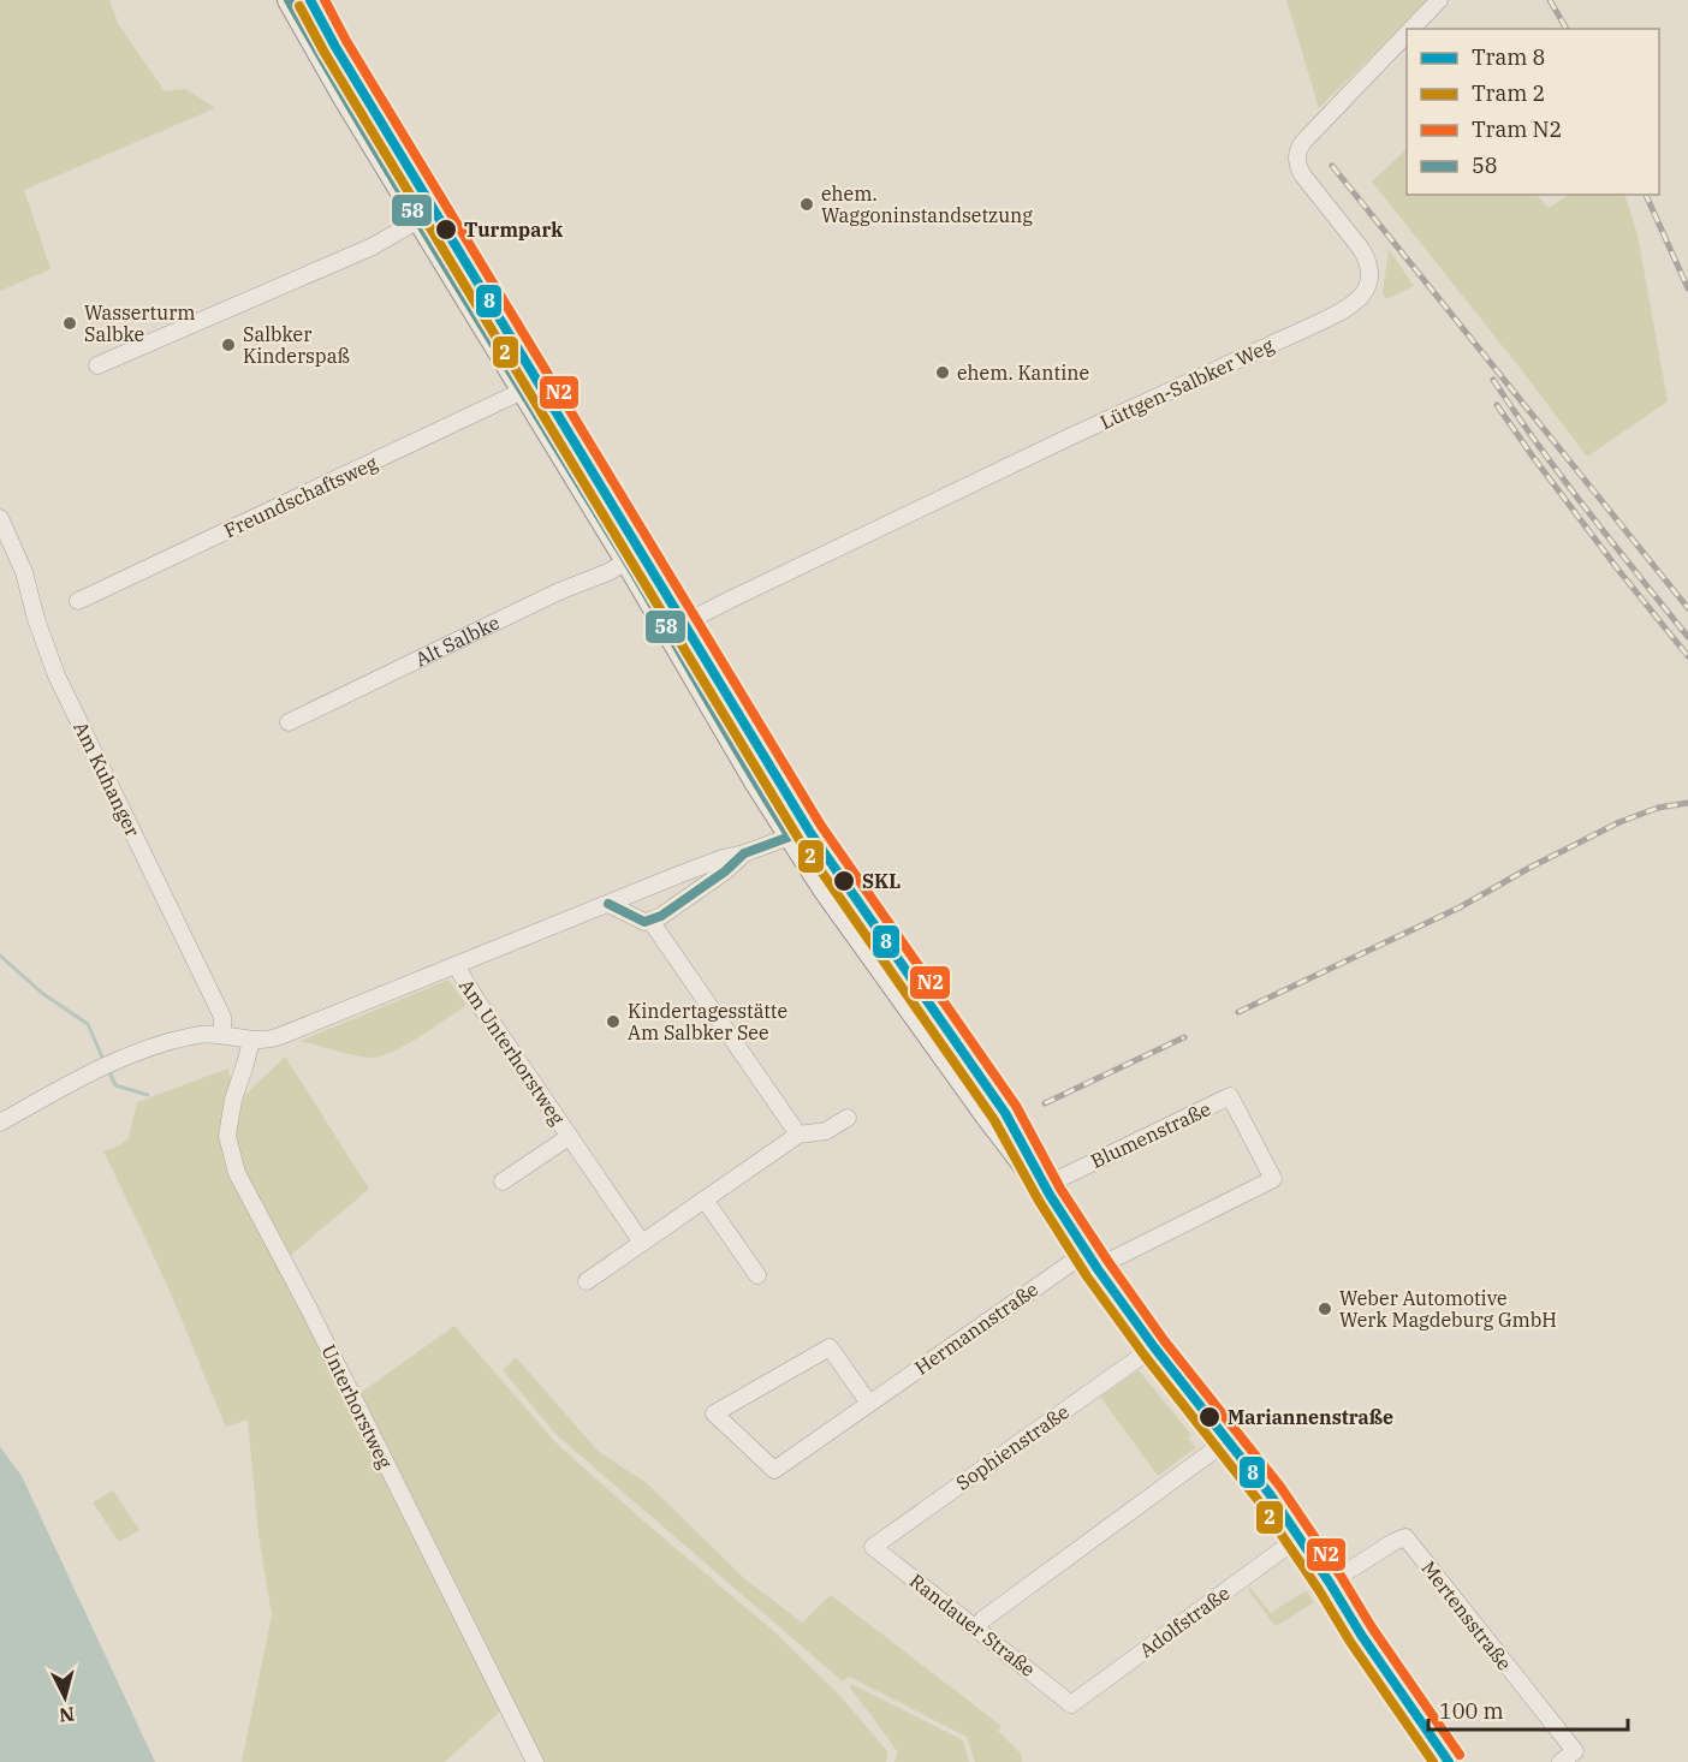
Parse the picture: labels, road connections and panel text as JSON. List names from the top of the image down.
{
  "streets": {
    "street": [
      "Lüttgen-Salbker Weg",
      "Freundschaftsweg",
      "Alt Salbke",
      "Am Kuhanger",
      "Am Unterhorstweg",
      "Blumenstraße",
      "Hermannstraße",
      "Unterhorstweg",
      "Sophienstraße",
      "Mertensstraße",
      "Adolfstraße",
      "Randauer Straße"
    ]
  },
  "crossings": [
    ["Blumenstraße", "Hermannstraße"],
    ["Sophienstraße", "Randauer Straße"],
    ["Adolfstraße", "Randauer Straße"]
  ],
  "places": [
    "ehem. Waggoninstandsetzung",
    "Turmpark",
    "Wasserturm Salbke",
    "Salbker Kinderspaß",
    "ehem. Kantine",
    "SKL",
    "Kindertagesstätte Am Salbker See",
    "Weber Automotive Werk Magdeburg GmbH",
    "Mariannenstraße"
  ],
  "lines": [
    "tram line 8",
    "tram line N2",
    "transit line 58",
    "tram line 2"
  ],
  "legend": [
    "Tram 8",
    "Tram 2",
    "Tram N2",
    "58"
  ],
  "scale_bar": "100 m",
  "north": "bottom"
}
